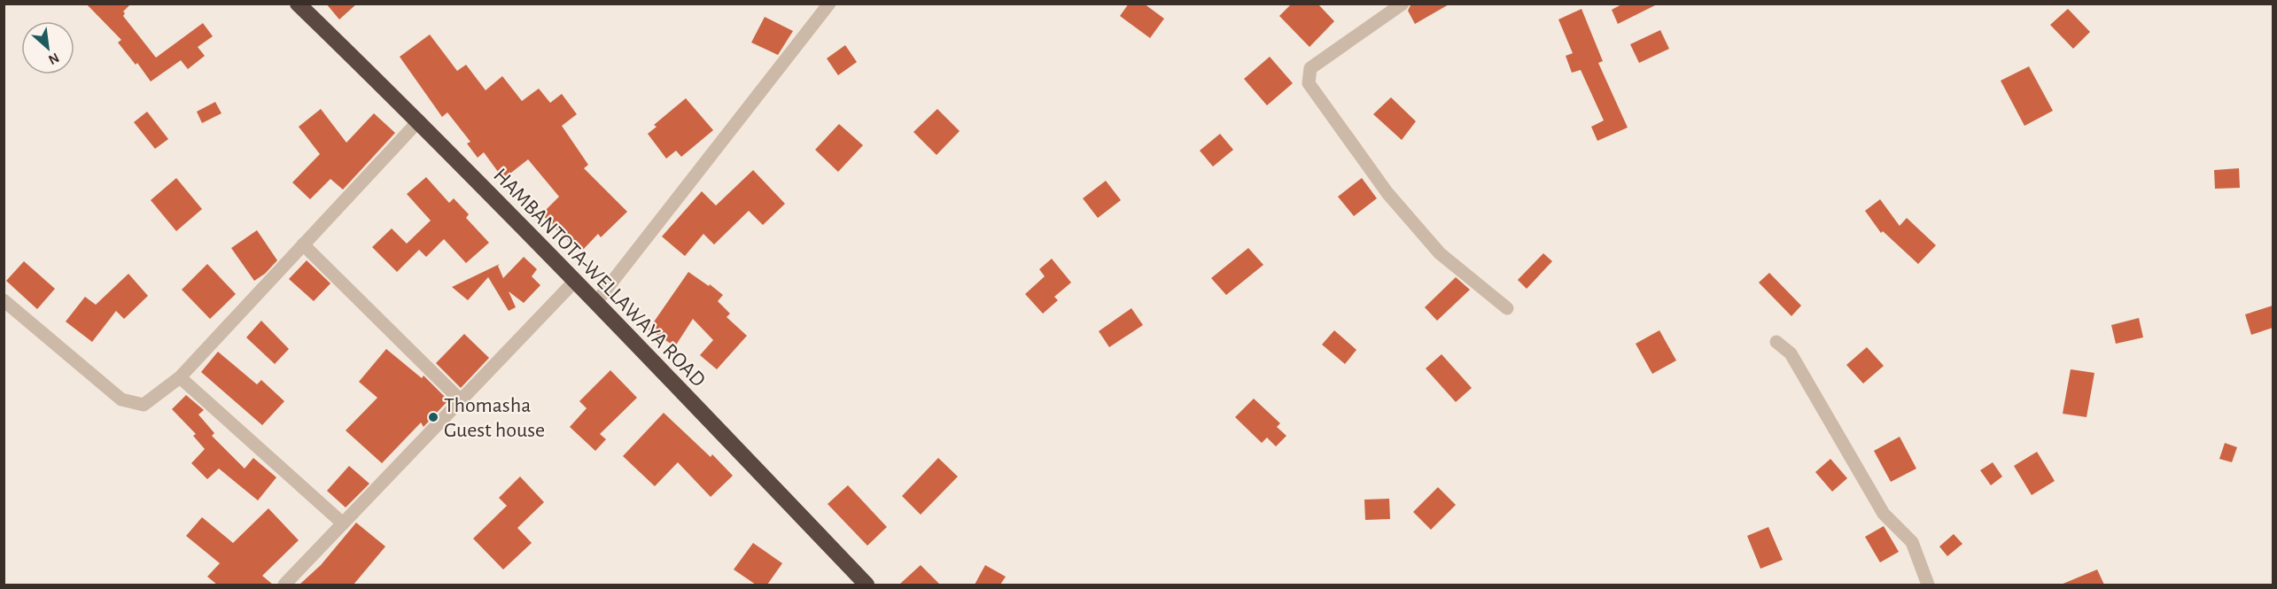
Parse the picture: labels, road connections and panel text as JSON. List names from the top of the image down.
{
  "streets": {
    "highway": ["HAMBANTOTA-WELLAWAYA ROAD"]
  },
  "places": ["Thomasha Guest house"],
  "north": "bottom right"
}
